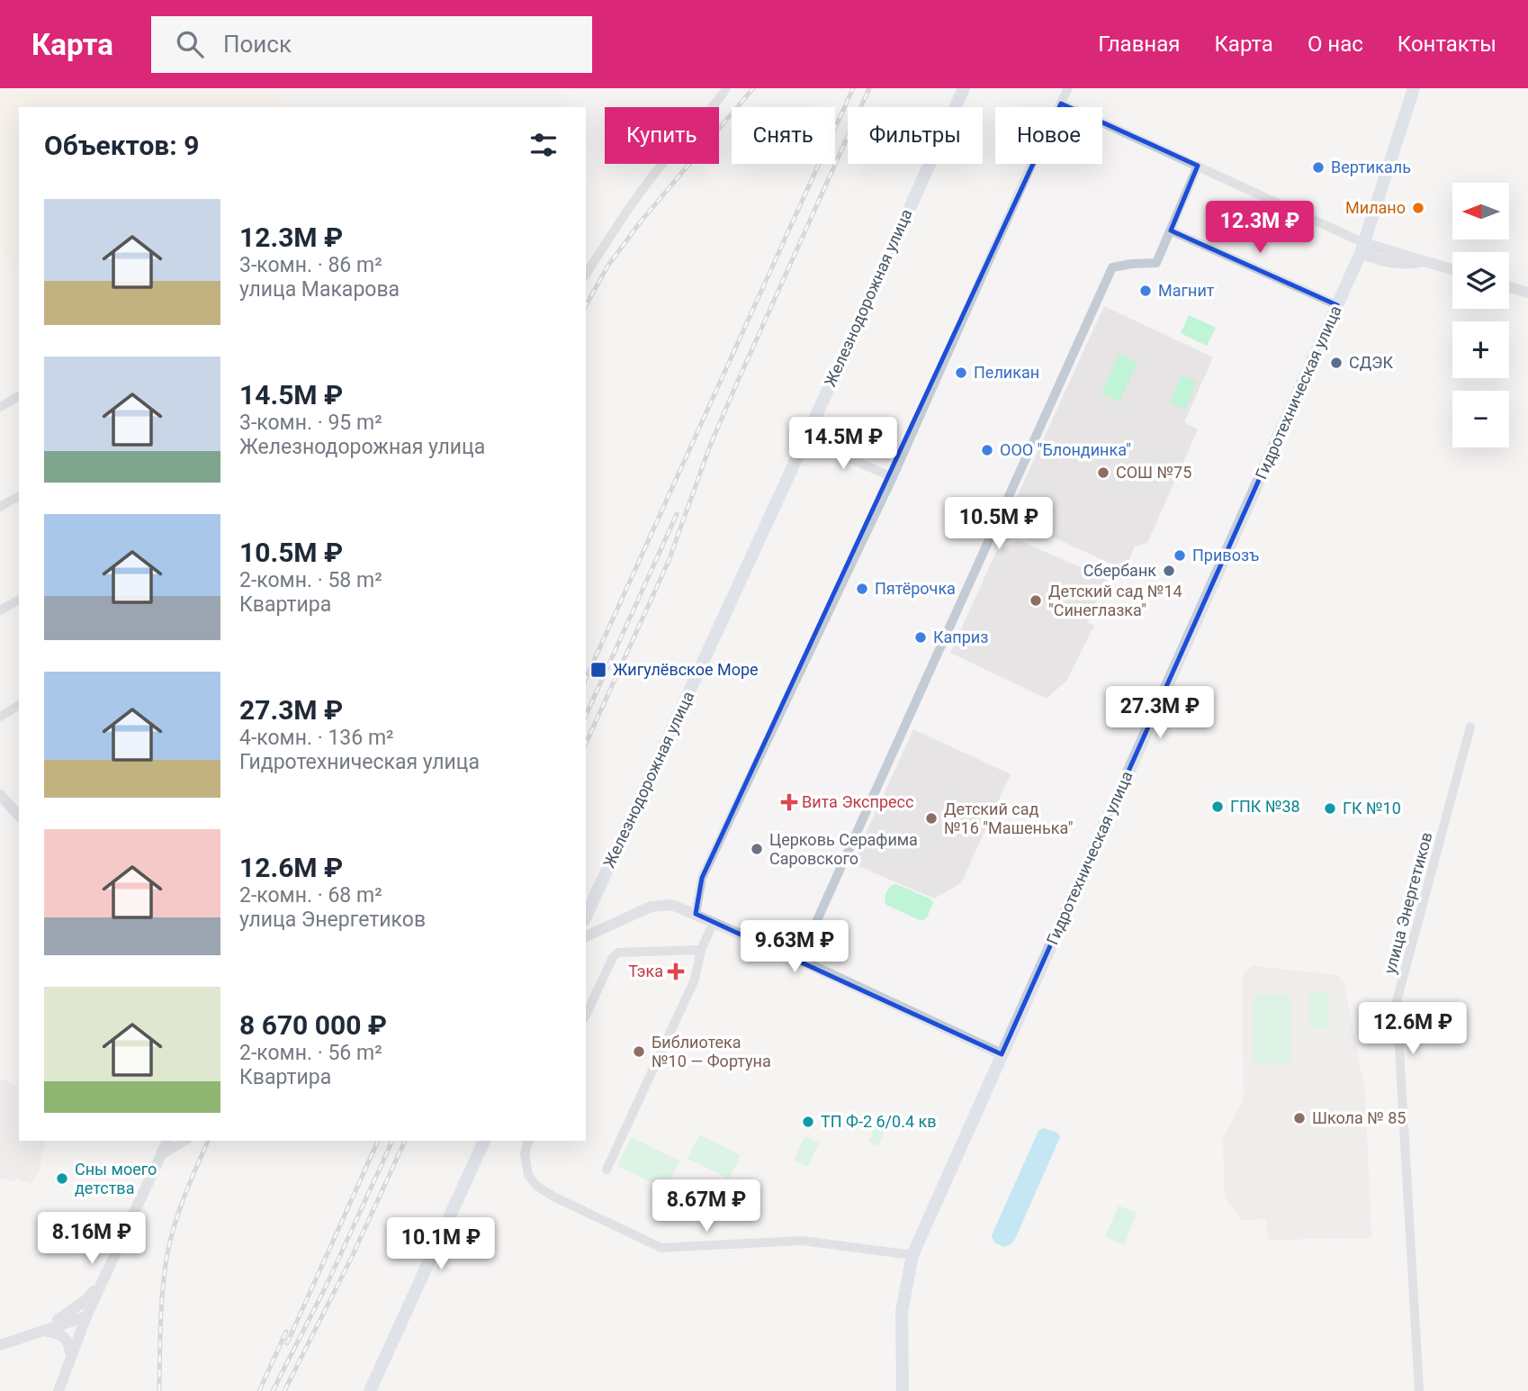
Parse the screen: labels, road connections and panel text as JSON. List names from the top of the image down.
{
  "streets": {
    "main road": ["Железнодорожная улица", "Гидротехническая улица"],
    "street": ["улица Энергетиков"]
  },
  "places": {
    "other": [
      "Вертикаль",
      "Милано",
      "Магнит",
      "СДЭК",
      "Пеликан",
      "ООО \"Блондинка\"",
      "СОШ №75",
      "Привозъ",
      "Сбербанк",
      "Пятёрочка",
      "Детский сад №14 \"Синеглазка\"",
      "Каприз",
      "ГПК №38",
      "ГК №10",
      "Детский сад №16 \"Машенька\"",
      "Церковь Серафима Саровского",
      "Библиотека №10 — Фортуна",
      "Школа № 85",
      "ТП Ф-2 6/0.4 кв",
      "Сны моего детства"
    ],
    "transit": ["Жигулёвское Море"],
    "health": ["Вита Экспресс", "Тэка"]
  },
  "north": "left",
  "page": {
    "header": "Карта",
    "search": "Поиск",
    "nav": [
      "Главная",
      "Карта",
      "О нас",
      "Контакты"
    ],
    "chip": [
      "Купить",
      "Снять",
      "Фильтры",
      "Новое"
    ],
    "heading": "Объектов: 9",
    "map_buttons": ["+", "−"],
    "list": [
      {
        "name": "12.3M ₽",
        "note": "3-комн. · 86 m² · улица Макарова"
      },
      {
        "name": "14.5M ₽",
        "note": "3-комн. · 95 m² · Железнодорожная улица"
      },
      {
        "name": "10.5M ₽",
        "note": "2-комн. · 58 m² · Квартира"
      },
      {
        "name": "27.3M ₽",
        "note": "4-комн. · 136 m² · Гидротехническая улица"
      },
      {
        "name": "12.6M ₽",
        "note": "2-комн. · 68 m² · улица Энергетиков"
      },
      {
        "name": "8 670 000 ₽",
        "note": "2-комн. · 56 m² · Квартира"
      }
    ],
    "price": [
      "12.3M ₽",
      "14.5M ₽",
      "10.5M ₽",
      "27.3M ₽",
      "9.63M ₽",
      "12.6M ₽",
      "8.67M ₽",
      "8.16M ₽",
      "10.1M ₽"
    ]
  }
}
